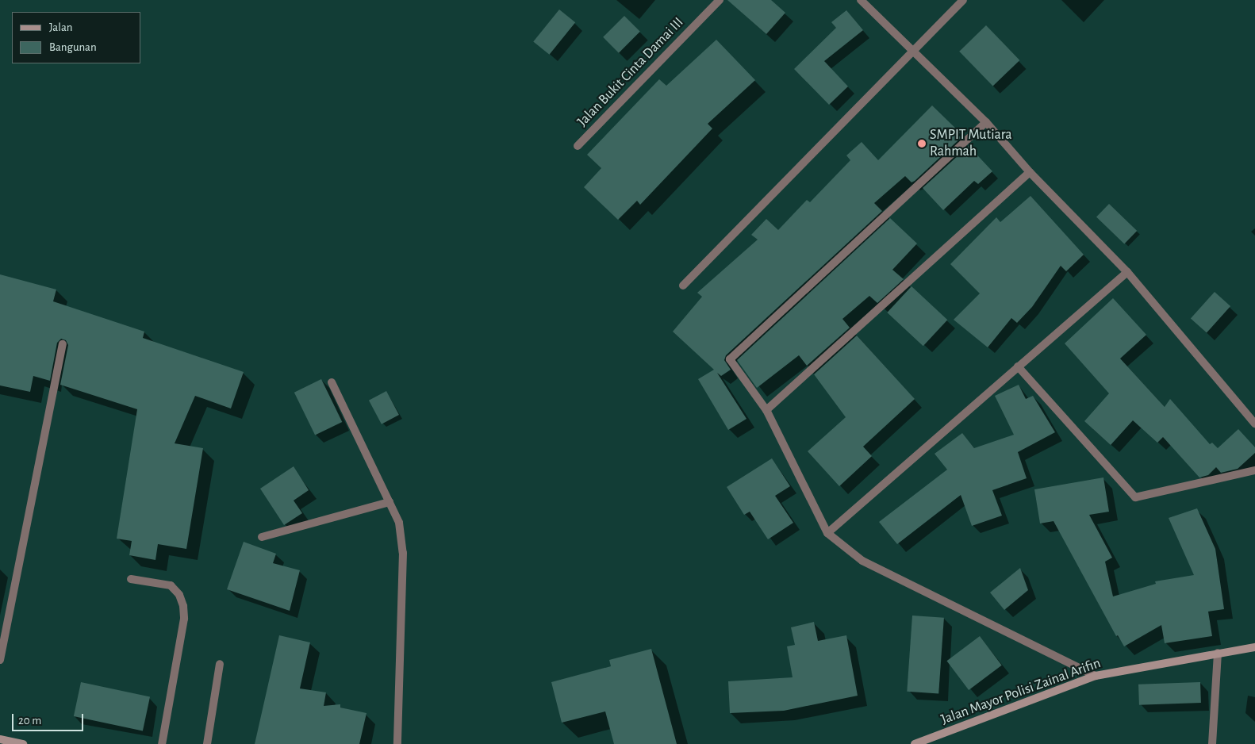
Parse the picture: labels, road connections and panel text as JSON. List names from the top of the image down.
{
  "streets": {
    "main road": ["Jalan Mayor Polisi Zainal Arifin"],
    "street": ["Jalan Bukit Cinta Damai III"]
  },
  "places": ["SMPIT Mutiara Rahmah"],
  "legend": ["Jalan", "Bangunan"],
  "scale_bar": "20 m"
}
